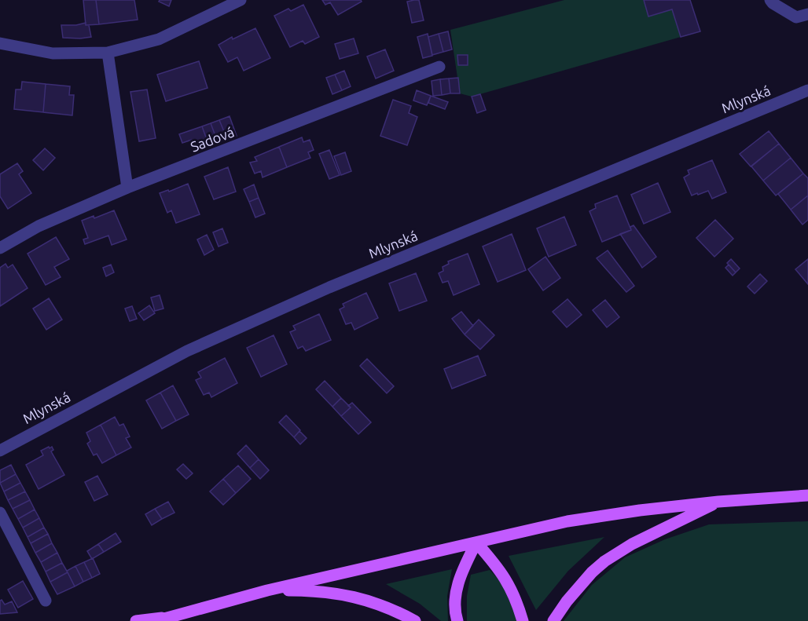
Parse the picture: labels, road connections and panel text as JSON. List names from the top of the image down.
{
  "streets": {
    "street": ["Mlynská", "Sadová"]
  }
}
